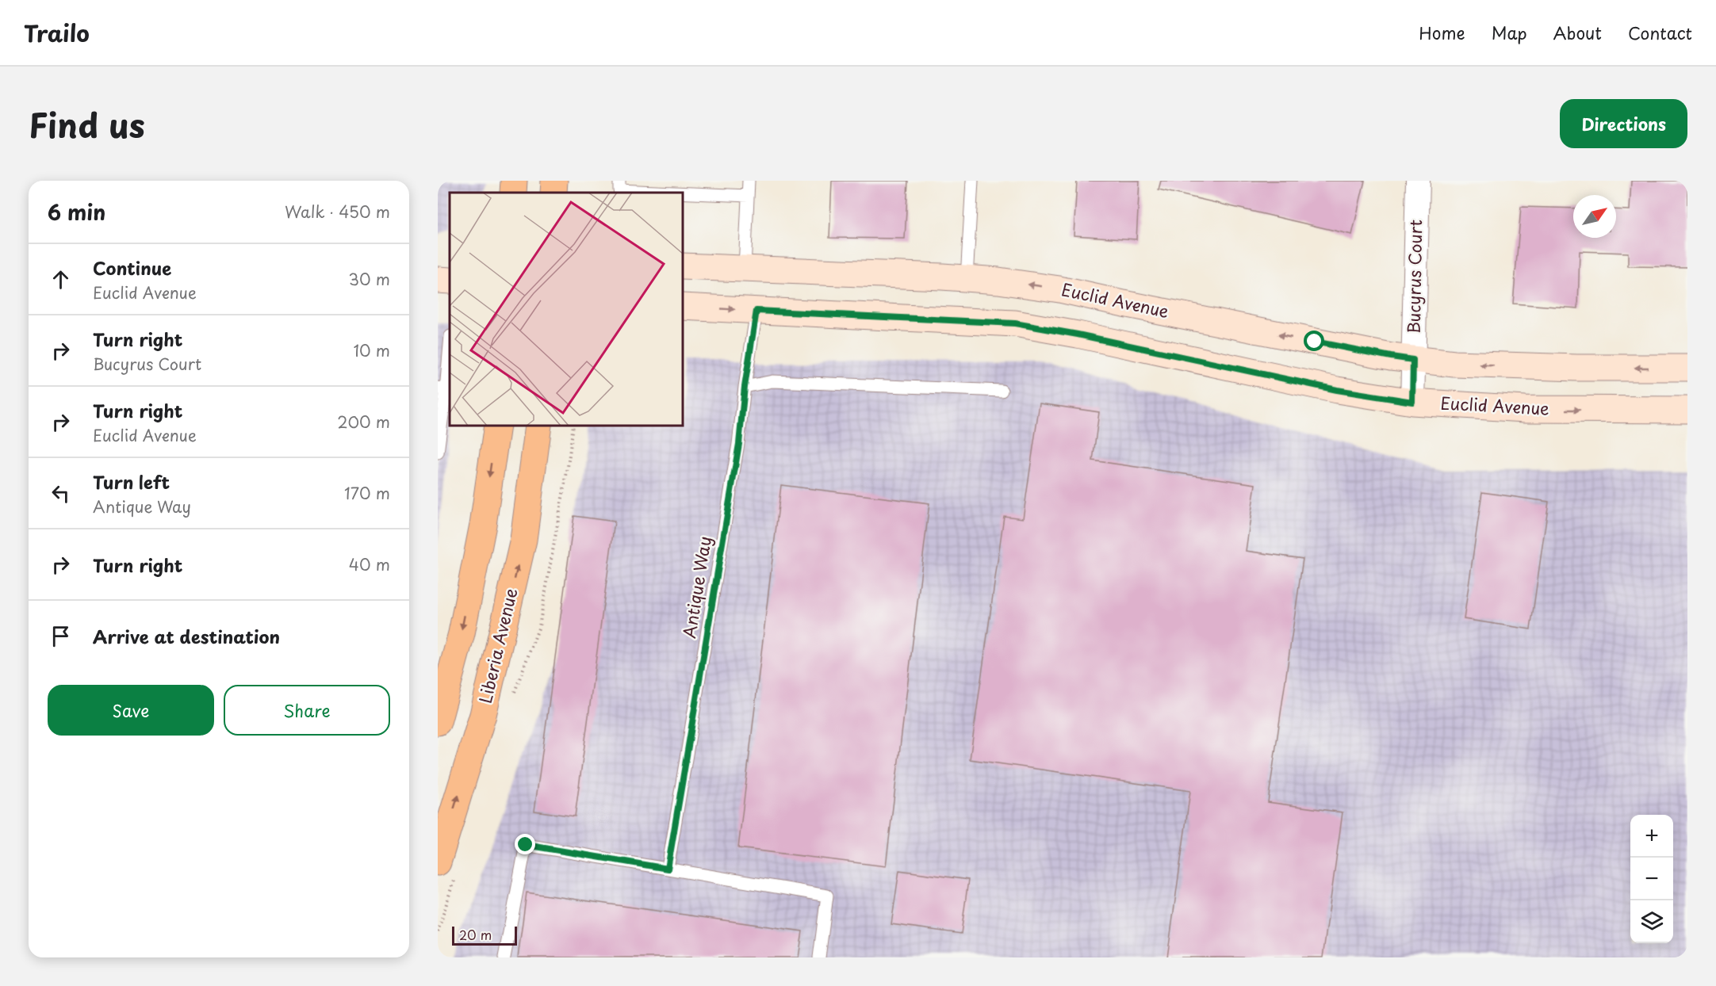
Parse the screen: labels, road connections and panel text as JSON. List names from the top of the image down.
{
  "streets": {
    "highway": ["Liberia Avenue"],
    "main road": ["Euclid Avenue"],
    "street": ["Bucyrus Court"],
    "lane": ["Antique Way"]
  },
  "crossings": [
    ["Bucyrus Court", "Euclid Avenue"],
    ["Euclid Avenue", "Antique Way"]
  ],
  "scale_bar": "20 m",
  "north": "top right",
  "page": {
    "header": "Trailo",
    "nav": [
      "Home",
      "Map",
      "About",
      "Contact"
    ],
    "title": "Find us",
    "buttons": [
      "Directions",
      ["Save", "Share"]
    ],
    "heading": ["6 min", "Walk · 450 m"],
    "list": [
      ["Continue", "Euclid Avenue", "30 m"],
      ["Turn right", "Bucyrus Court", "10 m"],
      ["Turn right", "Euclid Avenue", "200 m"],
      ["Turn left", "Antique Way", "170 m"],
      ["Turn right", "40 m"],
      "Arrive at destination"
    ],
    "map_buttons": ["+", "−"],
    "scale": "20 m"
  }
}
